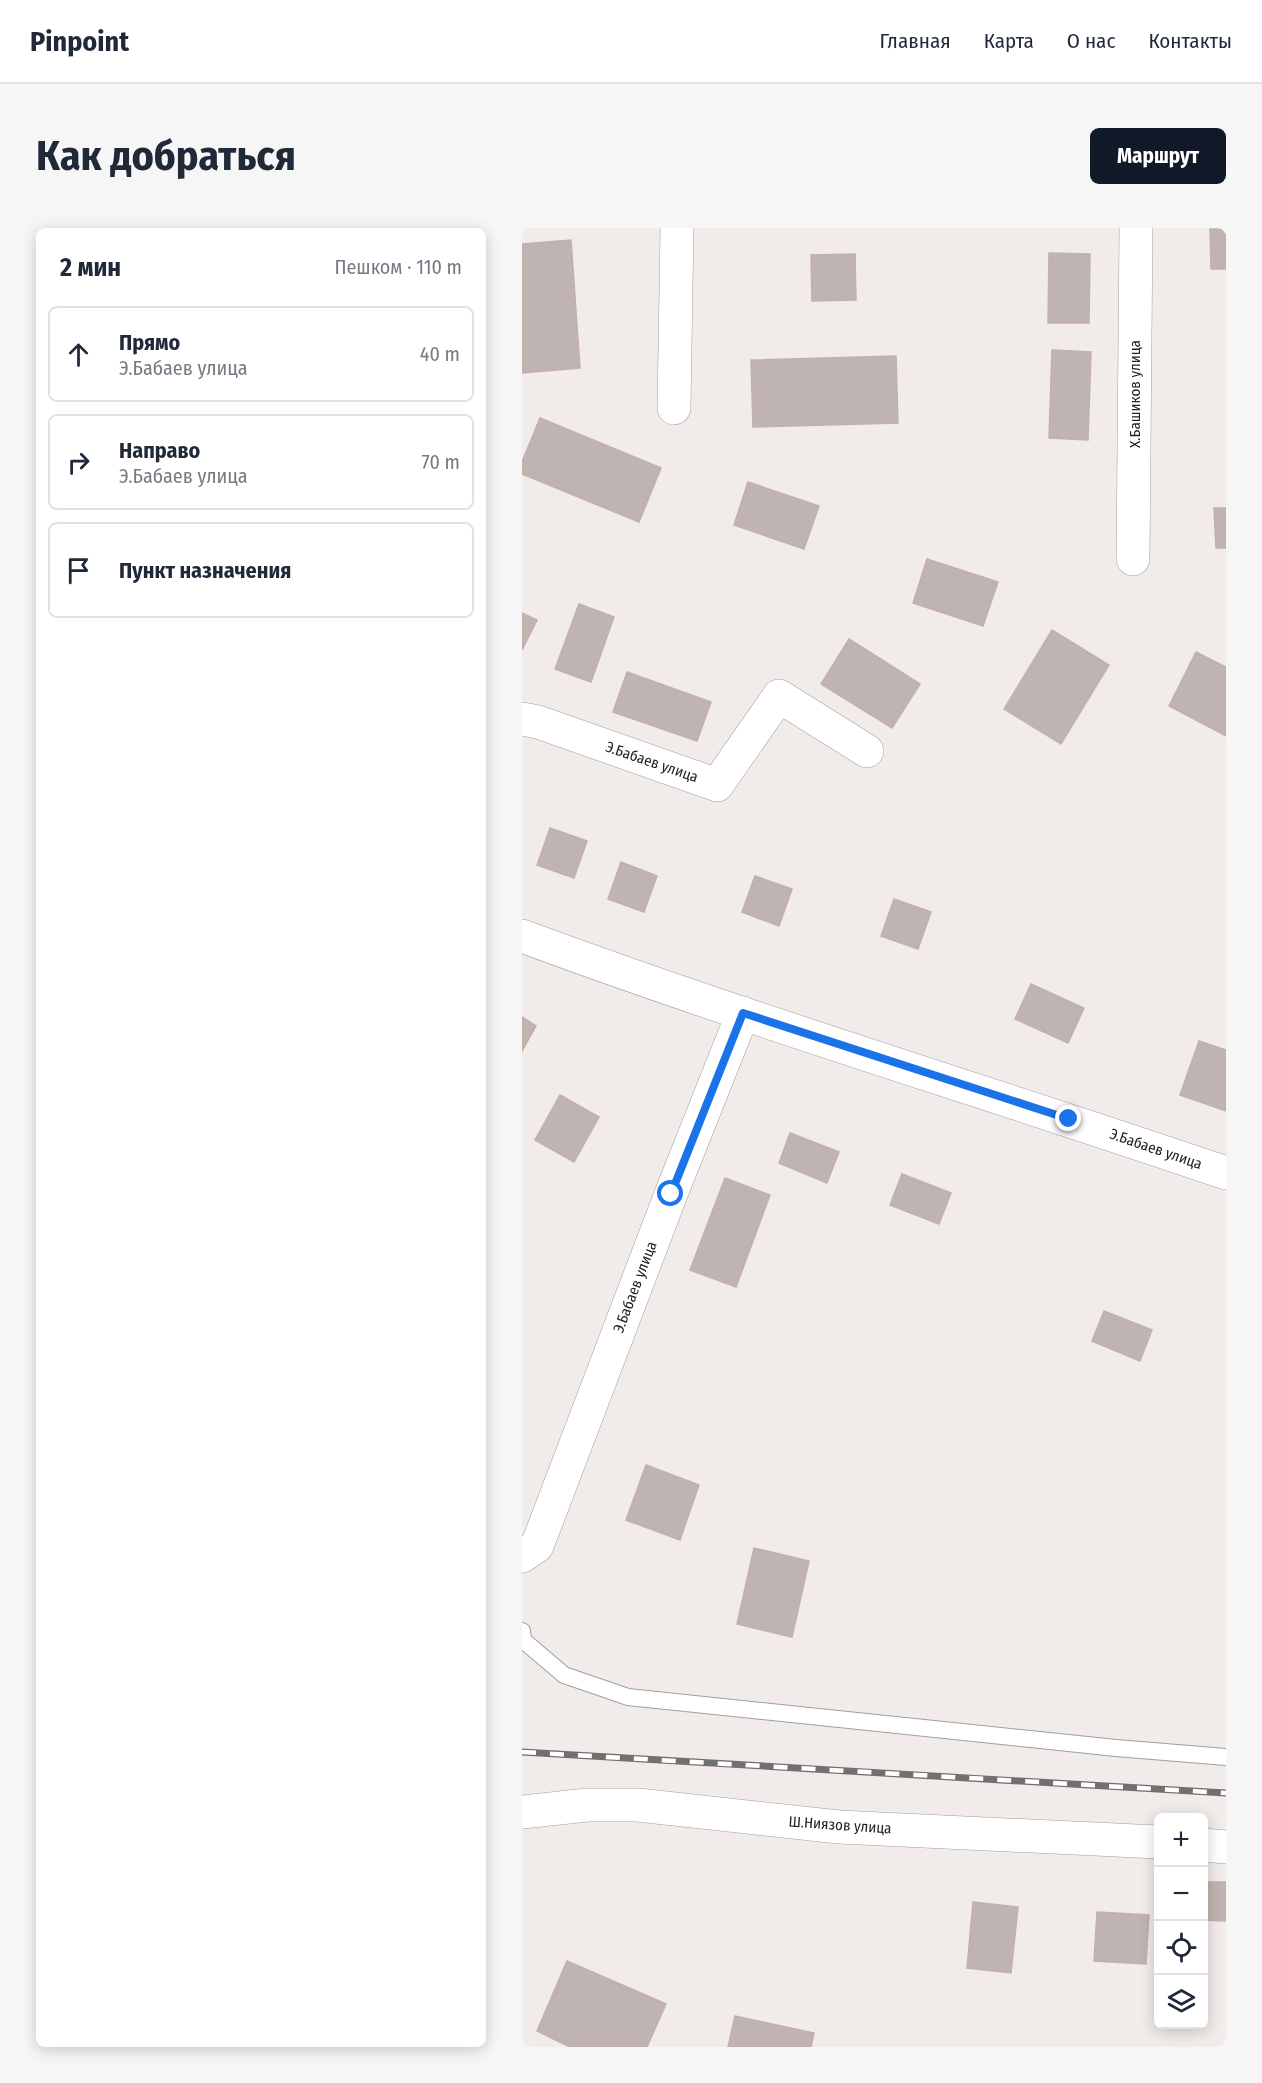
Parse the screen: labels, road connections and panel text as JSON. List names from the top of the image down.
{
  "streets": {
    "street": ["Х.Башиков улица", "Э.Бабаев улица", "Ш.Ниязов улица"]
  },
  "page": {
    "header": "Pinpoint",
    "nav": [
      "Главная",
      "Карта",
      "О нас",
      "Контакты"
    ],
    "buttons": "Маршрут",
    "title": "Как добраться",
    "heading": ["2 мин", "Пешком · 110 m"],
    "list": [
      ["Прямо", "Э.Бабаев улица", "40 m"],
      ["Направо", "Э.Бабаев улица", "70 m"],
      "Пункт назначения"
    ],
    "map_buttons": ["+", "−"]
  }
}
